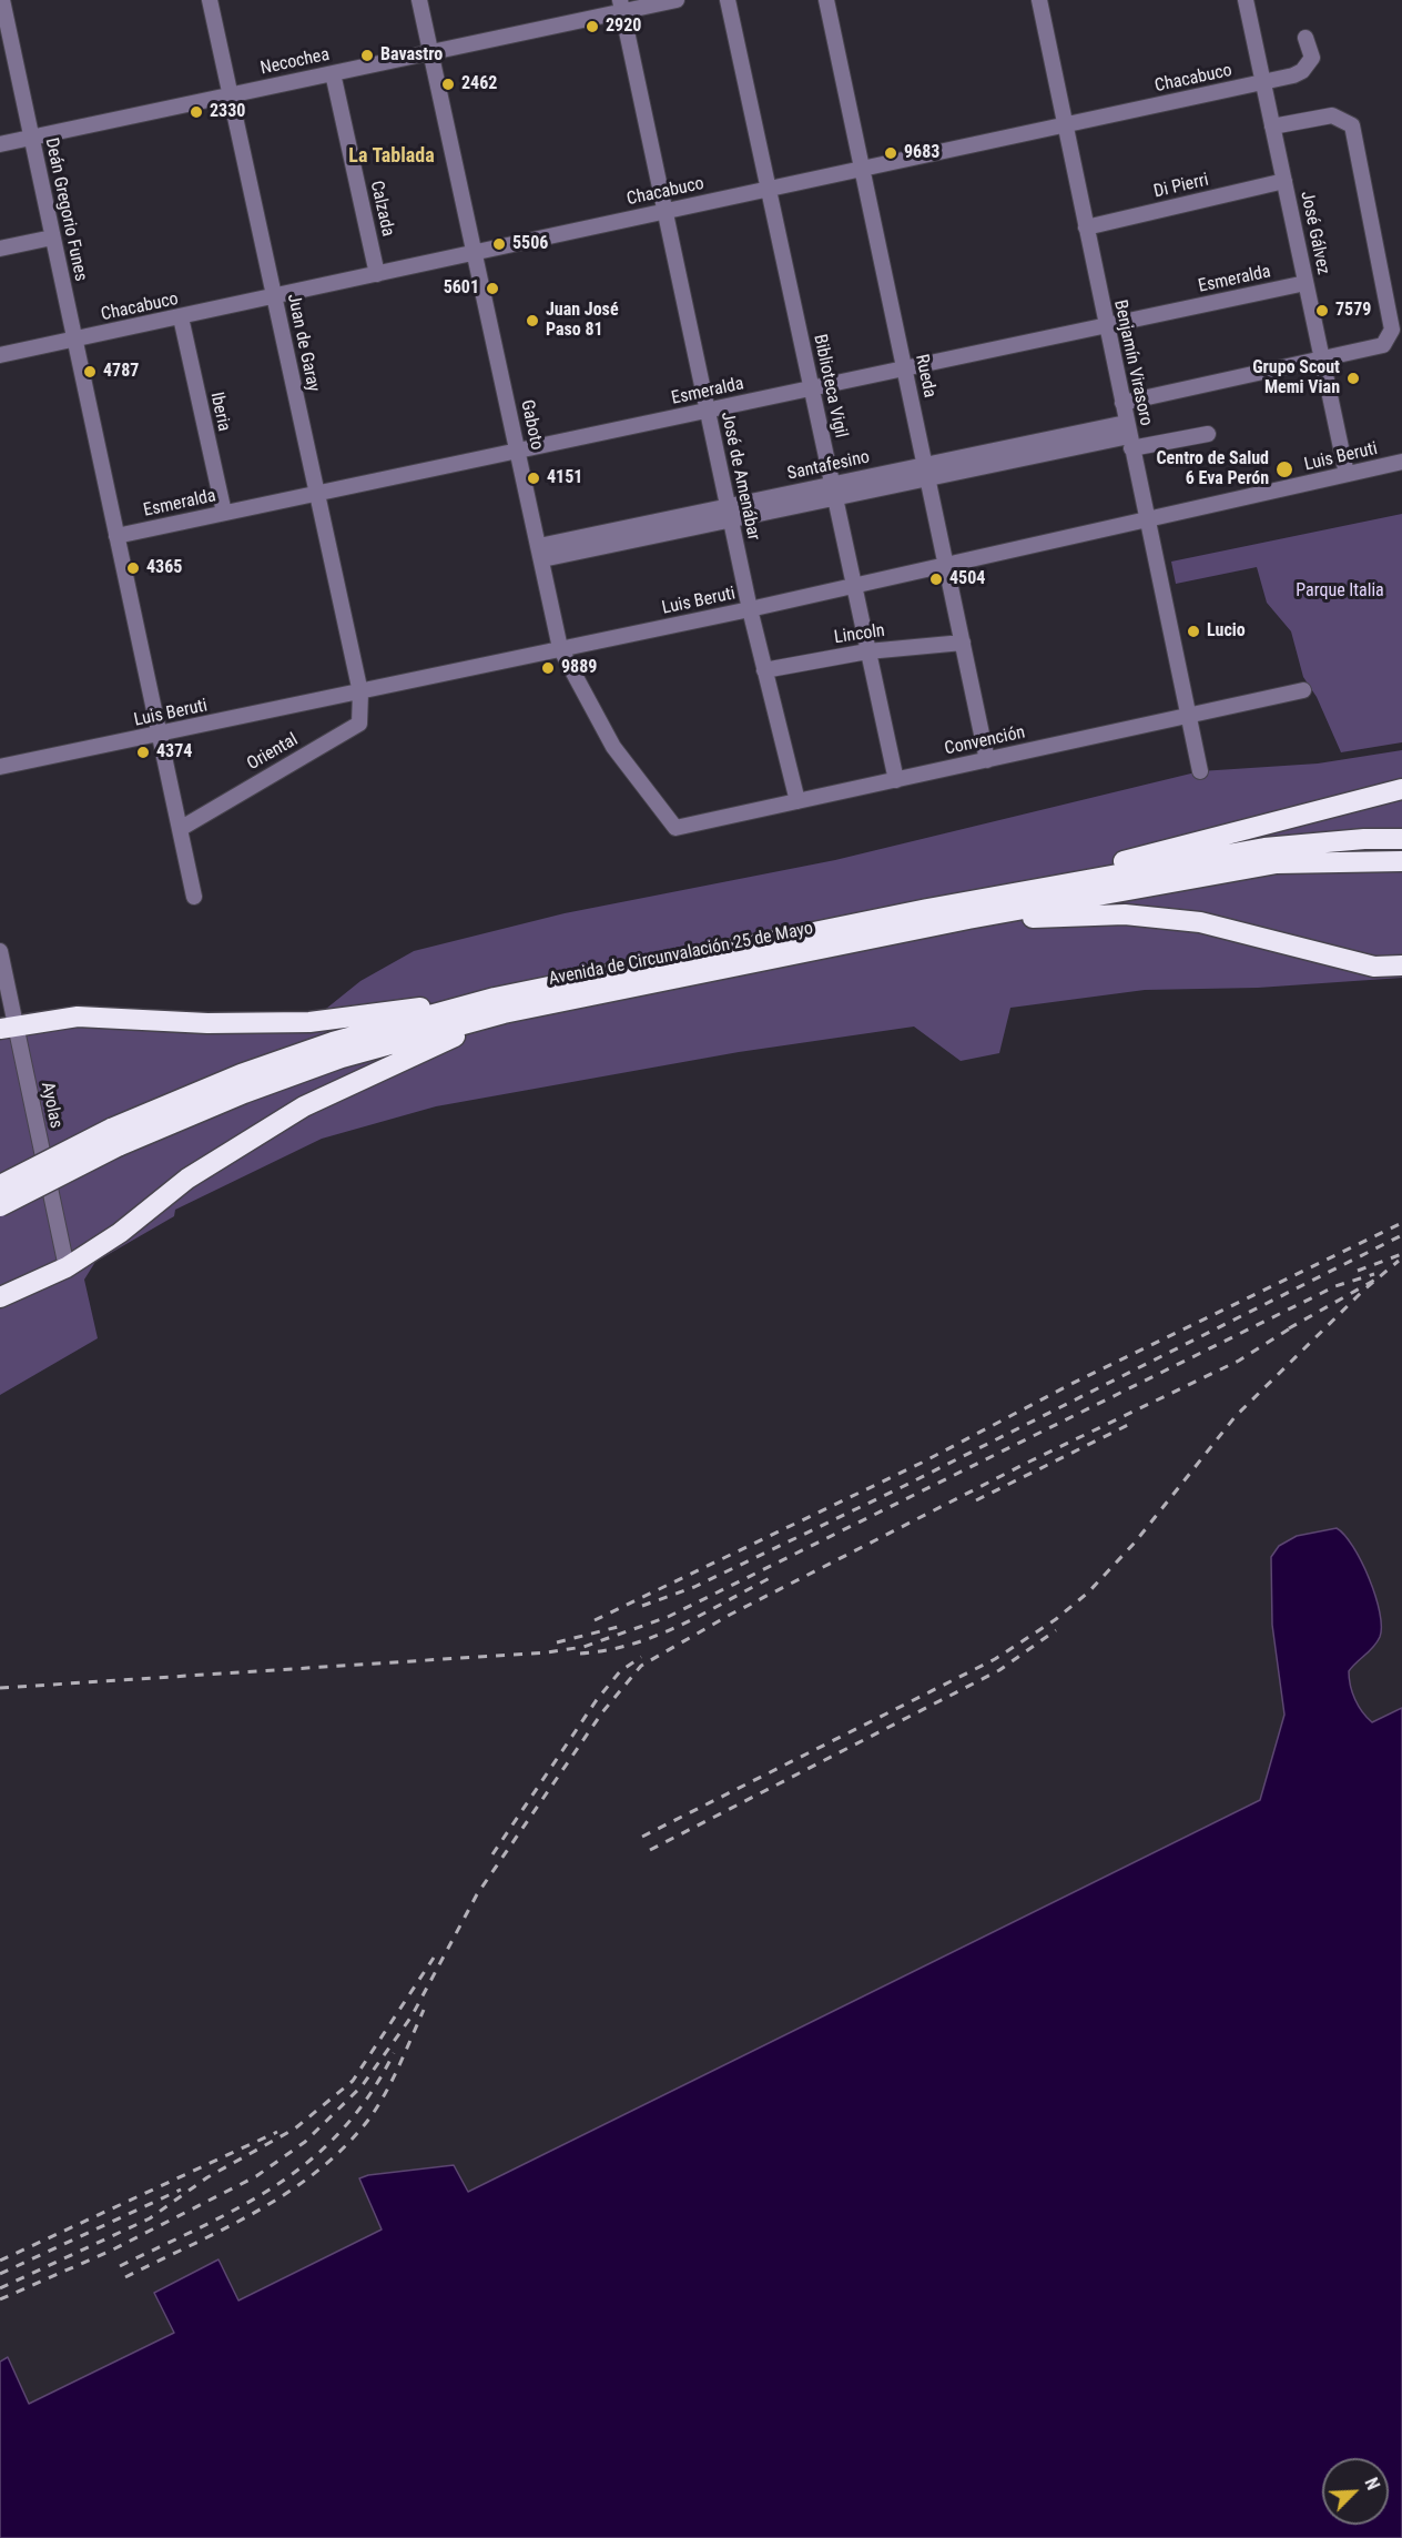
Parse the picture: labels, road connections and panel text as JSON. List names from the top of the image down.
{
  "streets": {
    "highway": ["Avenida de Circunvalación 25 de Mayo"],
    "street": [
      "Necochea",
      "Chacabuco",
      "Di Pierri",
      "Calzada",
      "Deán Gregorio Funes",
      "José Gálvez",
      "Esmeralda",
      "Juan de Garay",
      "Benjamín Virasoro",
      "Rueda",
      "Biblioteca Vigil",
      "Iberia",
      "Gaboto",
      "Luis Beruti",
      "Santafesino",
      "José de Amenábar",
      "Lincoln",
      "Convención",
      "Oriental",
      "Ayolas"
    ]
  },
  "crossings": [
    ["Necochea", "Calzada"],
    ["Necochea", "Deán Gregorio Funes"],
    ["Necochea", "Juan de Garay"],
    ["Necochea", "Gaboto"],
    ["Necochea", "José de Amenábar"],
    ["Chacabuco", "Calzada"],
    ["Chacabuco", "Deán Gregorio Funes"],
    ["Chacabuco", "José Gálvez"],
    ["Chacabuco", "Juan de Garay"],
    ["Chacabuco", "Benjamín Virasoro"],
    ["Chacabuco", "Rueda"],
    ["Chacabuco", "Biblioteca Vigil"],
    ["Chacabuco", "Iberia"],
    ["Chacabuco", "Gaboto"],
    ["Chacabuco", "José de Amenábar"],
    ["Di Pierri", "José Gálvez"],
    ["Di Pierri", "Benjamín Virasoro"],
    ["Deán Gregorio Funes", "Esmeralda"],
    ["Deán Gregorio Funes", "Luis Beruti"],
    ["Deán Gregorio Funes", "Oriental"],
    ["José Gálvez", "Esmeralda"],
    ["José Gálvez", "Luis Beruti"],
    ["Esmeralda", "Juan de Garay"],
    ["Esmeralda", "Benjamín Virasoro"],
    ["Esmeralda", "Rueda"],
    ["Esmeralda", "Biblioteca Vigil"],
    ["Esmeralda", "Iberia"],
    ["Esmeralda", "Gaboto"],
    ["Esmeralda", "José de Amenábar"],
    ["Juan de Garay", "Luis Beruti"],
    ["Juan de Garay", "Oriental"],
    ["Benjamín Virasoro", "Luis Beruti"],
    ["Benjamín Virasoro", "Santafesino"],
    ["Benjamín Virasoro", "Convención"],
    ["Rueda", "Luis Beruti"],
    ["Rueda", "Santafesino"],
    ["Rueda", "Lincoln"],
    ["Rueda", "Convención"],
    ["Biblioteca Vigil", "Luis Beruti"],
    ["Biblioteca Vigil", "Santafesino"],
    ["Biblioteca Vigil", "Lincoln"],
    ["Biblioteca Vigil", "Convención"],
    ["Gaboto", "Luis Beruti"],
    ["Gaboto", "Santafesino"],
    ["Gaboto", "Convención"],
    ["Luis Beruti", "José de Amenábar"],
    ["Luis Beruti", "Oriental"],
    ["Santafesino", "José de Amenábar"],
    ["José de Amenábar", "Lincoln"],
    ["José de Amenábar", "Convención"]
  ],
  "districts": ["La Tablada"],
  "parks": ["Parque Italia"],
  "places": [
    "2920",
    "Bavastro",
    "2462",
    "2330",
    "9683",
    "5506",
    "5601",
    "7579",
    "Juan José Paso 81",
    "4787",
    "Grupo Scout Memi Vian",
    "Centro de Salud 6 Eva Perón",
    "4151",
    "4365",
    "4504",
    "Lucio",
    "9889",
    "4374"
  ],
  "north": "top right"
}
